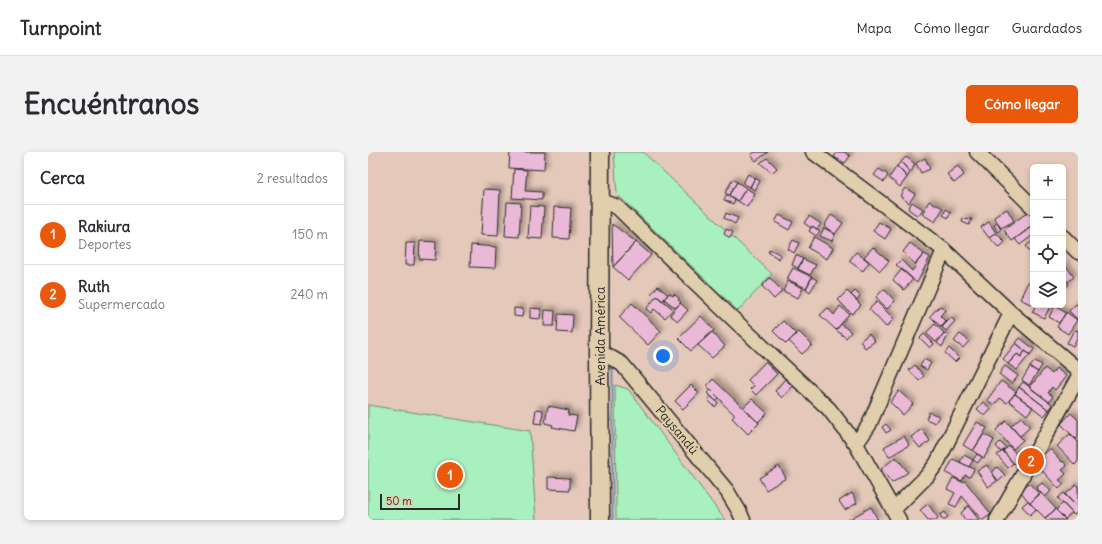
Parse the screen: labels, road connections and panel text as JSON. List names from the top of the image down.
{
  "streets": {
    "main road": ["Avenida América"],
    "street": ["Paysandú"]
  },
  "crossings": [
    ["Avenida América", "Paysandú"]
  ],
  "scale_bar": "50 m",
  "page": {
    "header": "Turnpoint",
    "nav": ["Mapa", "Cómo llegar", "Guardados"],
    "buttons": "Cómo llegar",
    "title": "Encuéntranos",
    "heading": ["Cerca", "2 resultados"],
    "map_buttons": ["+", "−"],
    "list": [
      {
        "mark": "1",
        "name": "Rakiura",
        "note": "Deportes",
        "value": "150 m"
      },
      {
        "mark": "2",
        "name": "Ruth",
        "note": "Supermercado",
        "value": "240 m"
      }
    ],
    "pins": ["2", "1"],
    "scale": "50 m"
  }
}
